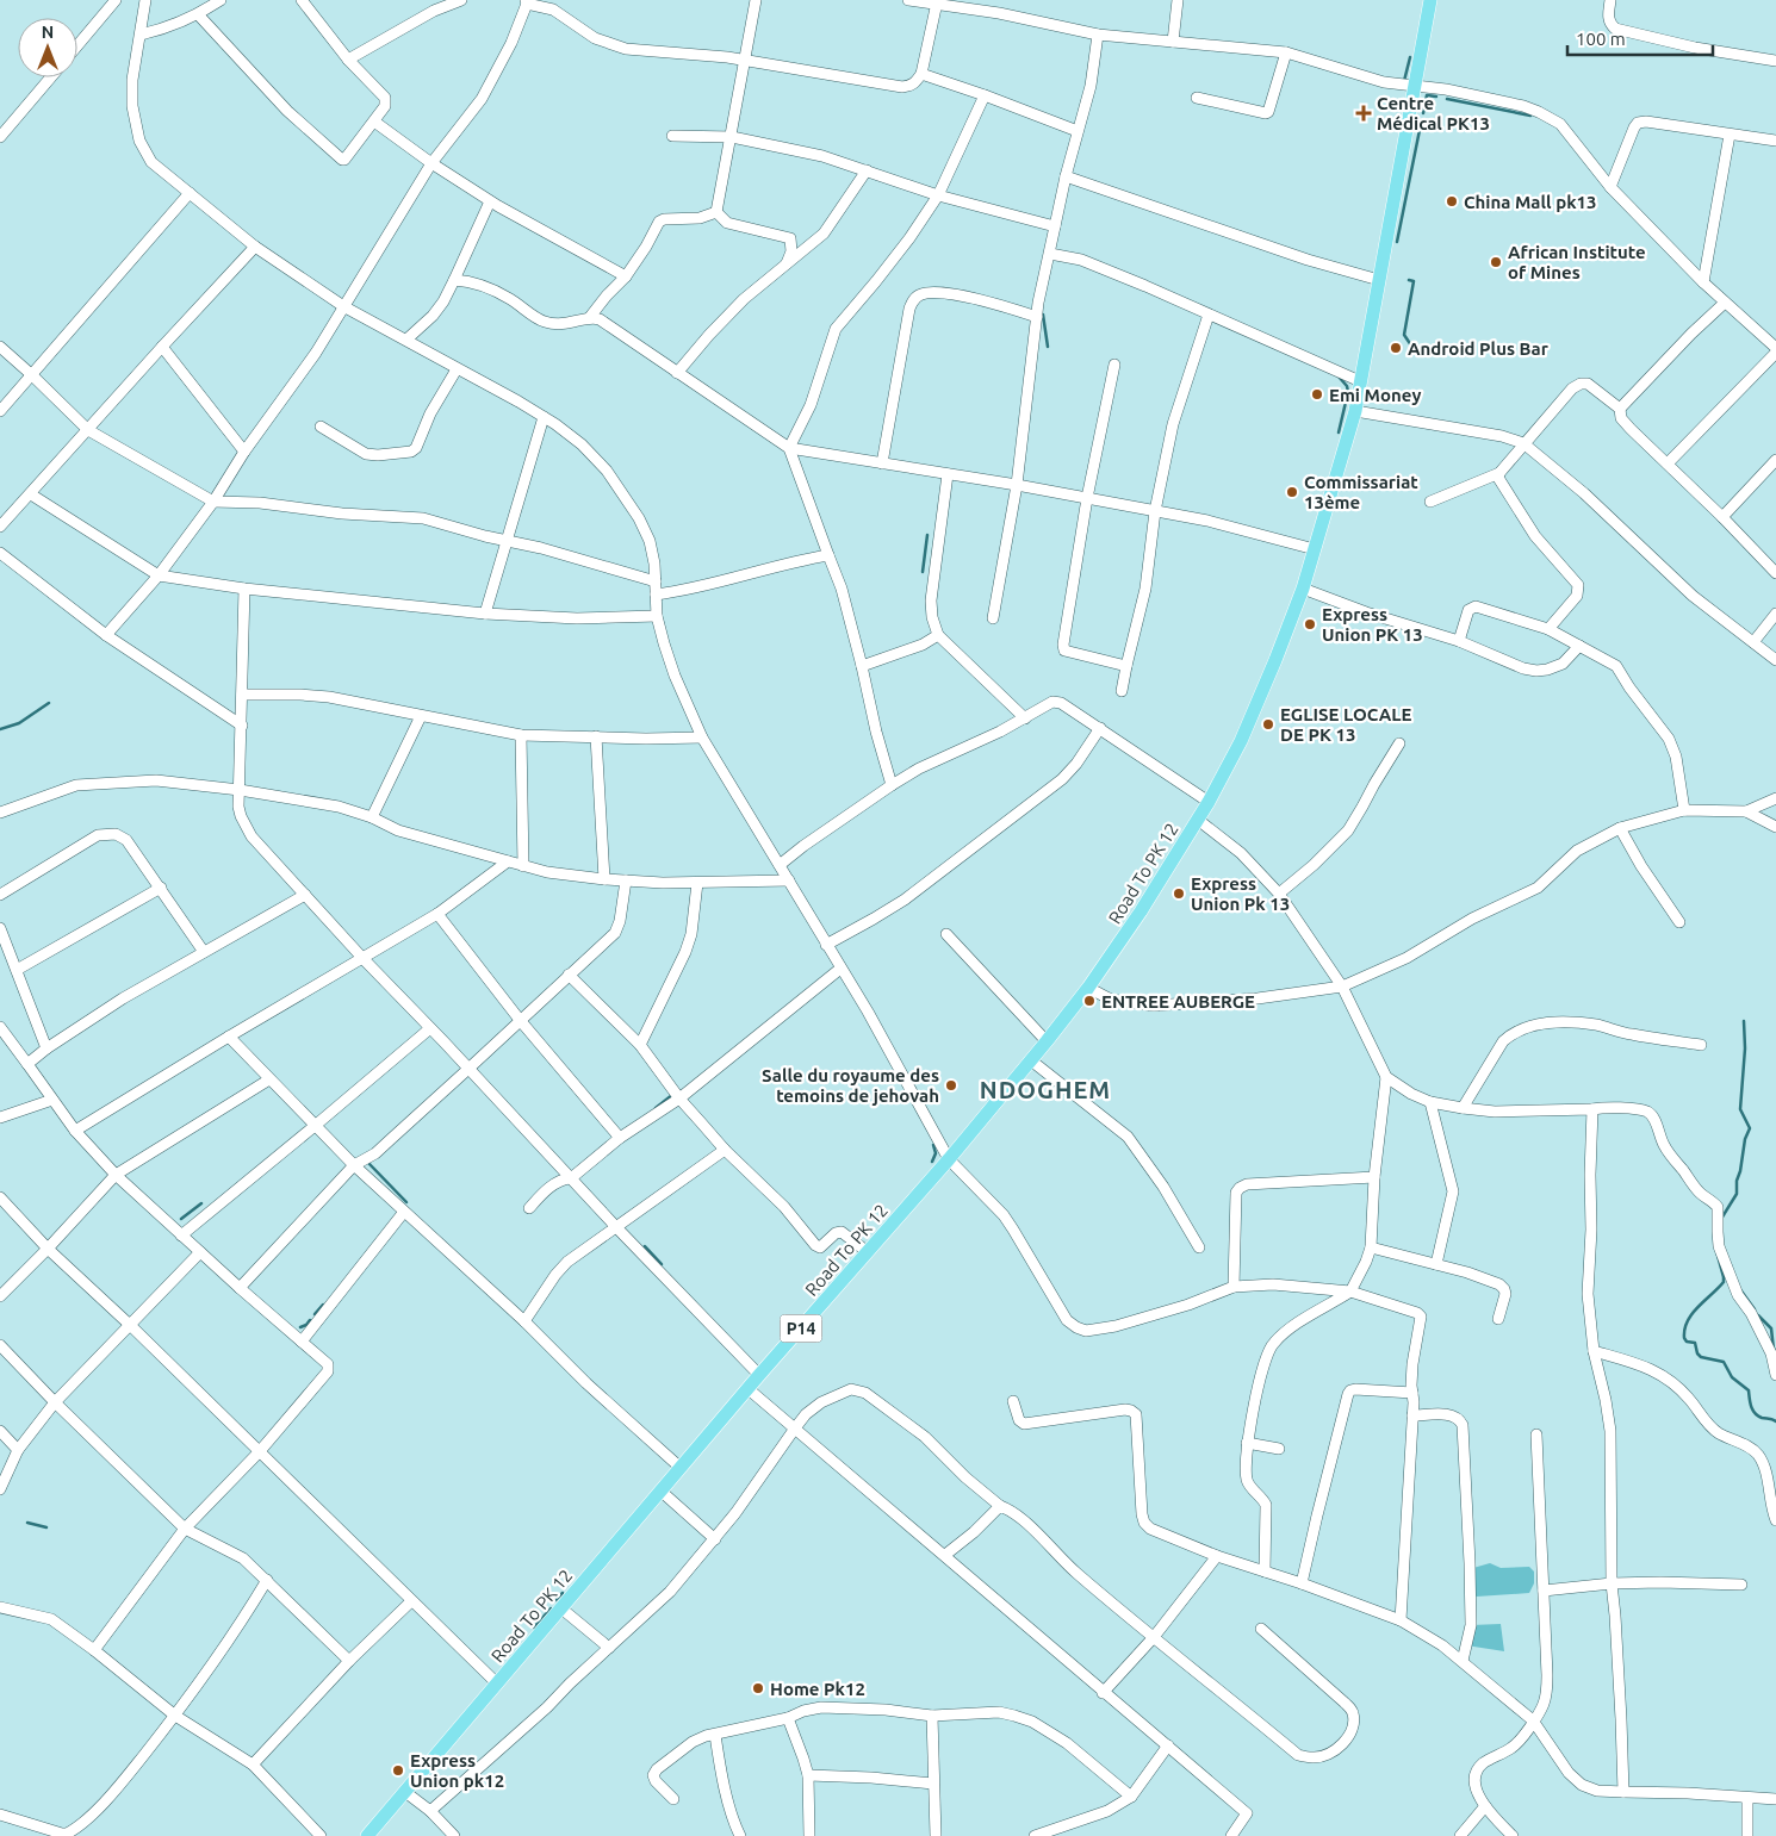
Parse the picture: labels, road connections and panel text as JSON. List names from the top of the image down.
{
  "streets": {
    "main road": ["Road To PK 12", "P14"]
  },
  "crossings": [
    ["Road To PK 12", "P14"]
  ],
  "districts": ["NDOGHEM"],
  "places": {
    "health": ["Centre Médical PK13"],
    "other": [
      "China Mall pk13",
      "African Institute of Mines",
      "Android Plus Bar",
      "Emi Money",
      "Commissariat 13ème",
      "Express Union PK 13",
      "EGLISE LOCALE DE PK 13",
      "Express Union Pk 13",
      "ENTREE AUBERGE",
      "Salle du royaume des temoins de jehovah",
      "Home Pk12",
      "Express Union pk12"
    ]
  },
  "scale_bar": "100 m",
  "north": "top"
}
